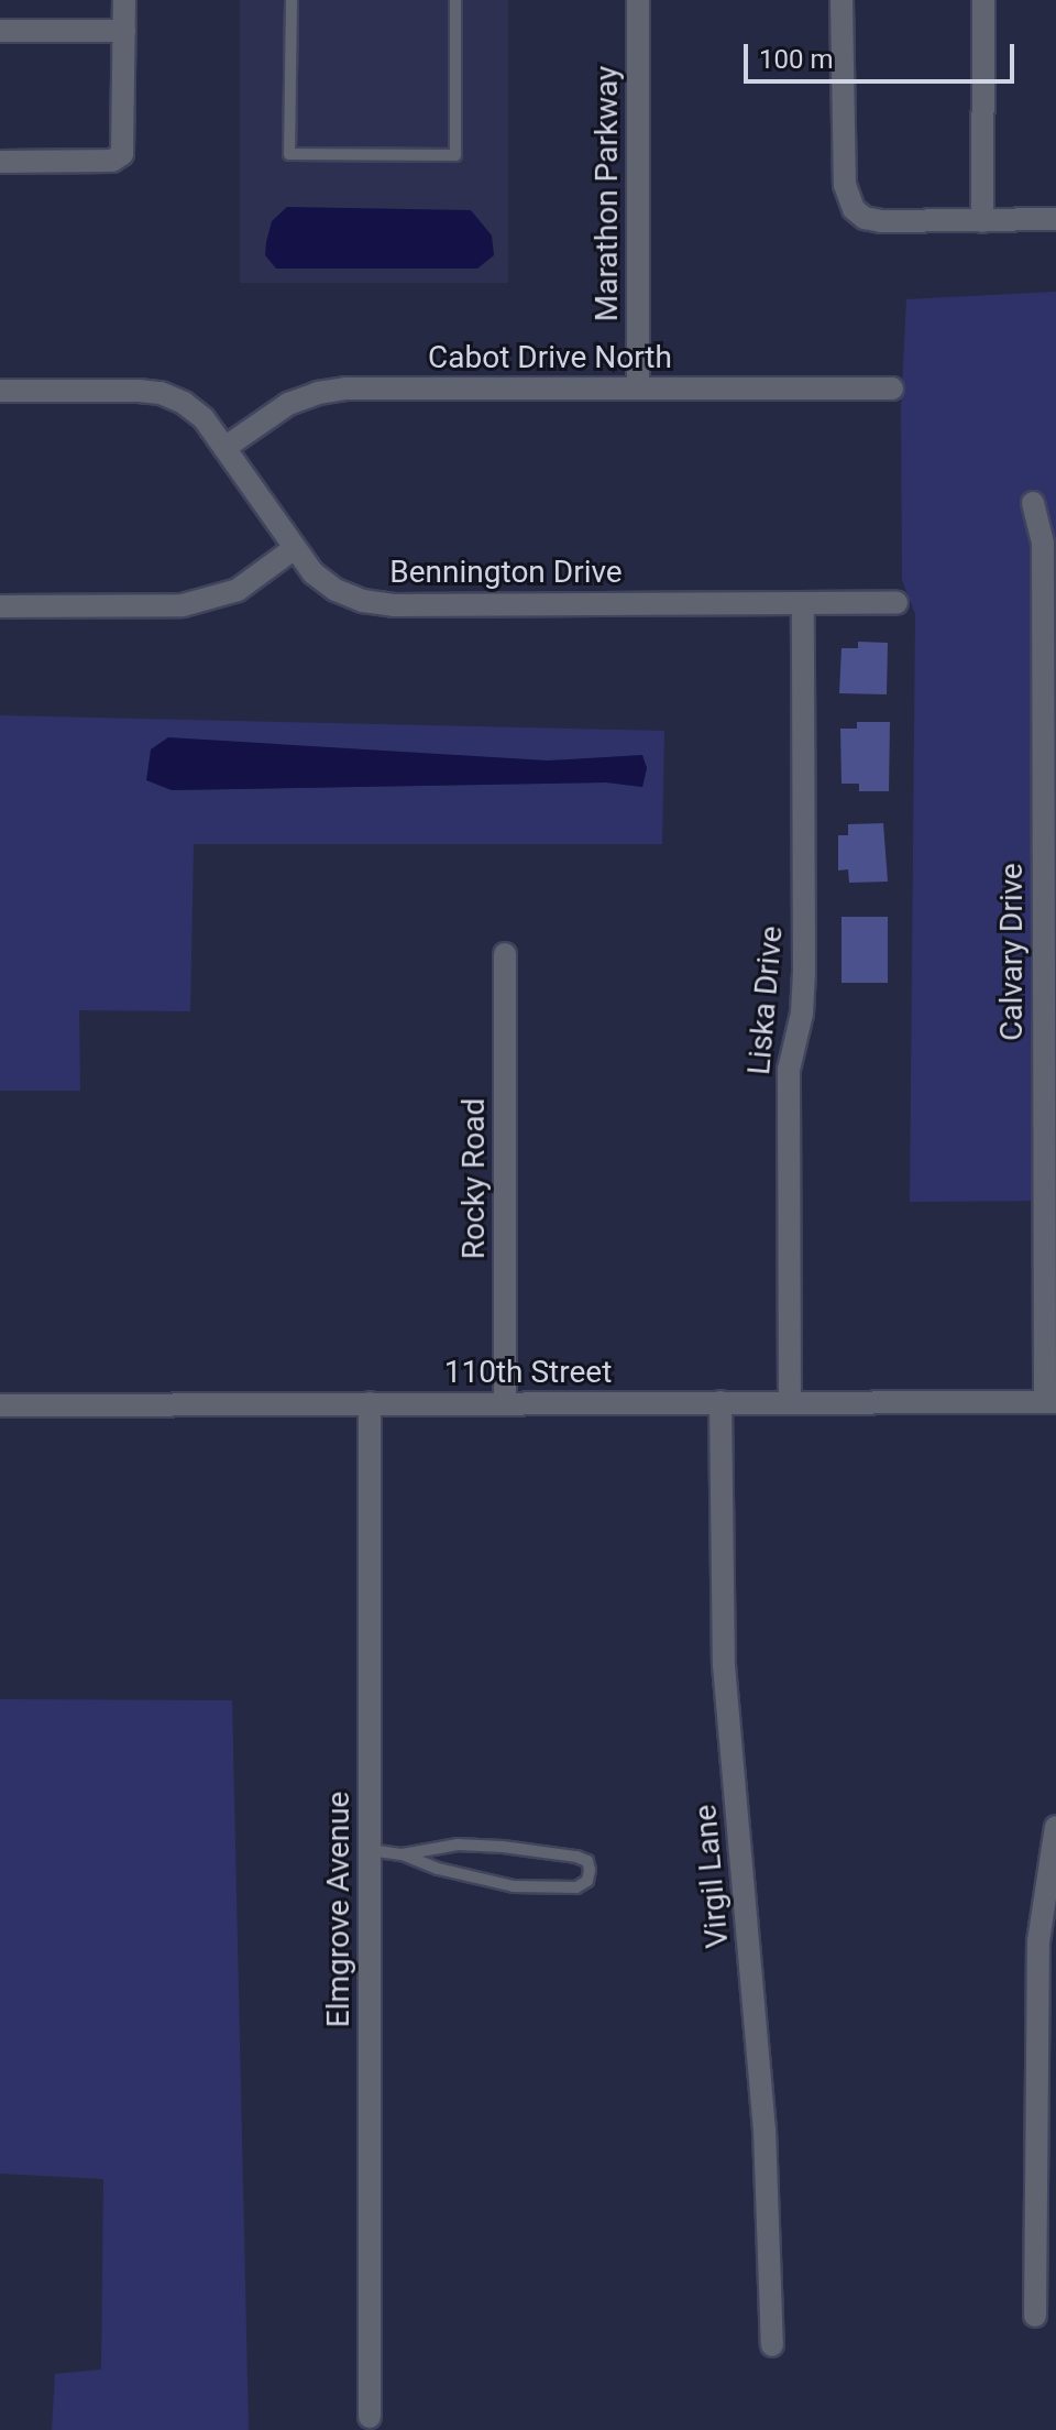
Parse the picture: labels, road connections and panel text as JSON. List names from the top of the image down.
{
  "streets": {
    "street": [
      "Marathon Parkway",
      "Cabot Drive North",
      "Bennington Drive",
      "Calvary Drive",
      "Liska Drive",
      "Rocky Road",
      "110th Street",
      "Virgil Lane",
      "Elmgrove Avenue"
    ]
  },
  "crossings": [
    ["Marathon Parkway", "Cabot Drive North"],
    ["Cabot Drive North", "Bennington Drive"],
    ["Bennington Drive", "Liska Drive"],
    ["Calvary Drive", "110th Street"],
    ["Liska Drive", "110th Street"],
    ["Rocky Road", "110th Street"],
    ["110th Street", "Virgil Lane"],
    ["110th Street", "Elmgrove Avenue"]
  ],
  "scale_bar": "100 m"
}
